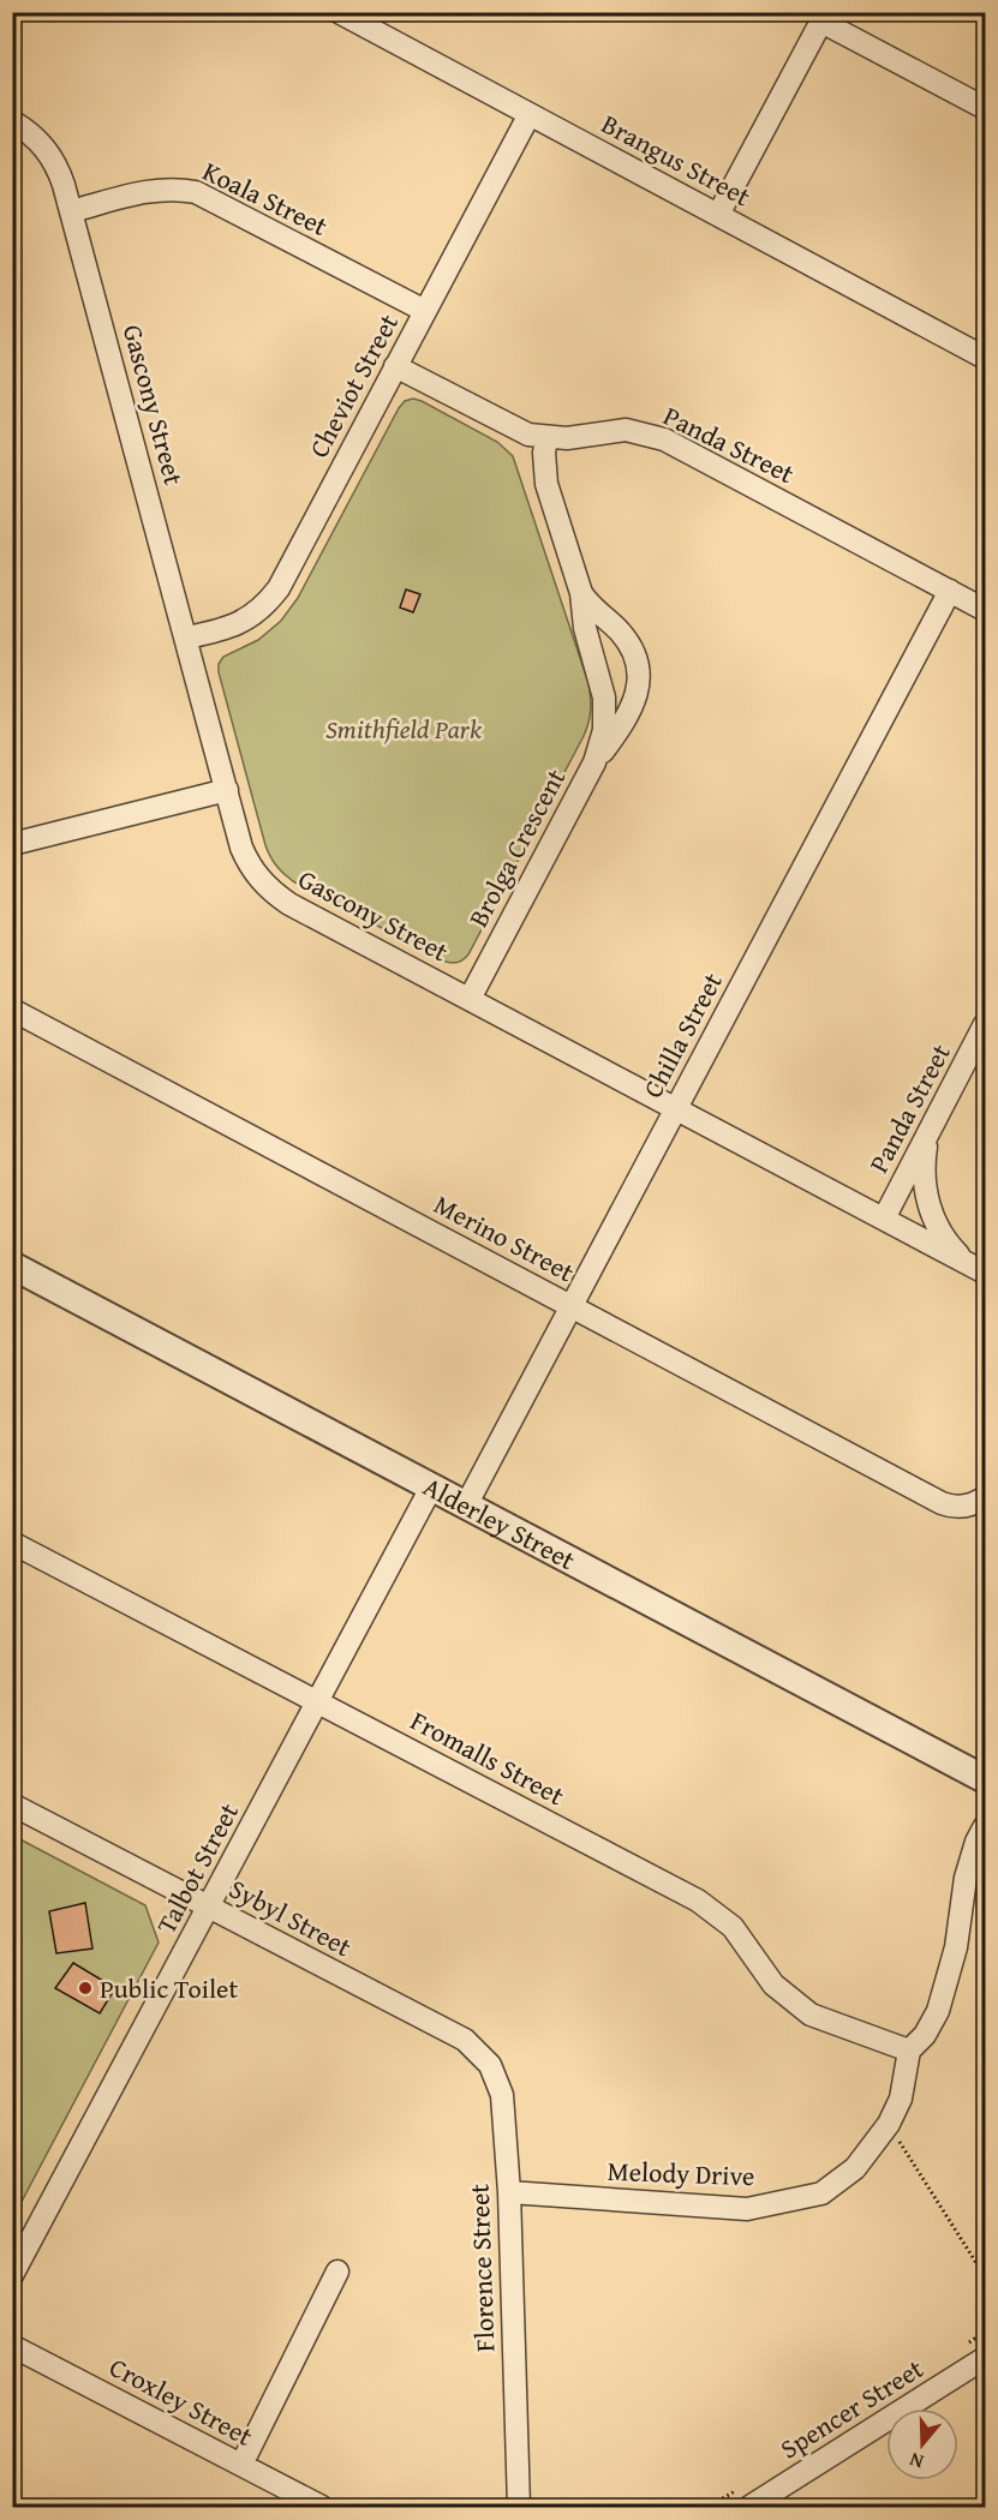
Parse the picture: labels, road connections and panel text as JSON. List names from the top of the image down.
{
  "streets": {
    "street": [
      "Brangus Street",
      "Koala Street",
      "Cheviot Street",
      "Gascony Street",
      "Panda Street",
      "Brolga Crescent",
      "Chilla Street",
      "Merino Street",
      "Alderley Street",
      "Fromalls Street",
      "Talbot Street",
      "Sybyl Street",
      "Melody Drive",
      "Florence Street",
      "Croxley Street",
      "Spencer Street"
    ]
  },
  "crossings": [
    ["Brangus Street", "Cheviot Street"],
    ["Koala Street", "Cheviot Street"],
    ["Koala Street", "Gascony Street"],
    ["Cheviot Street", "Gascony Street"],
    ["Cheviot Street", "Panda Street"],
    ["Gascony Street", "Panda Street"],
    ["Gascony Street", "Brolga Crescent"],
    ["Gascony Street", "Chilla Street"],
    ["Panda Street", "Brolga Crescent"],
    ["Panda Street", "Chilla Street"],
    ["Chilla Street", "Merino Street"],
    ["Chilla Street", "Alderley Street"],
    ["Alderley Street", "Talbot Street"],
    ["Fromalls Street", "Talbot Street"],
    ["Fromalls Street", "Melody Drive"],
    ["Talbot Street", "Sybyl Street"],
    ["Sybyl Street", "Florence Street"],
    ["Melody Drive", "Florence Street"]
  ],
  "parks": ["Smithfield Park"],
  "places": ["Public Toilet"],
  "north": "bottom"
}
